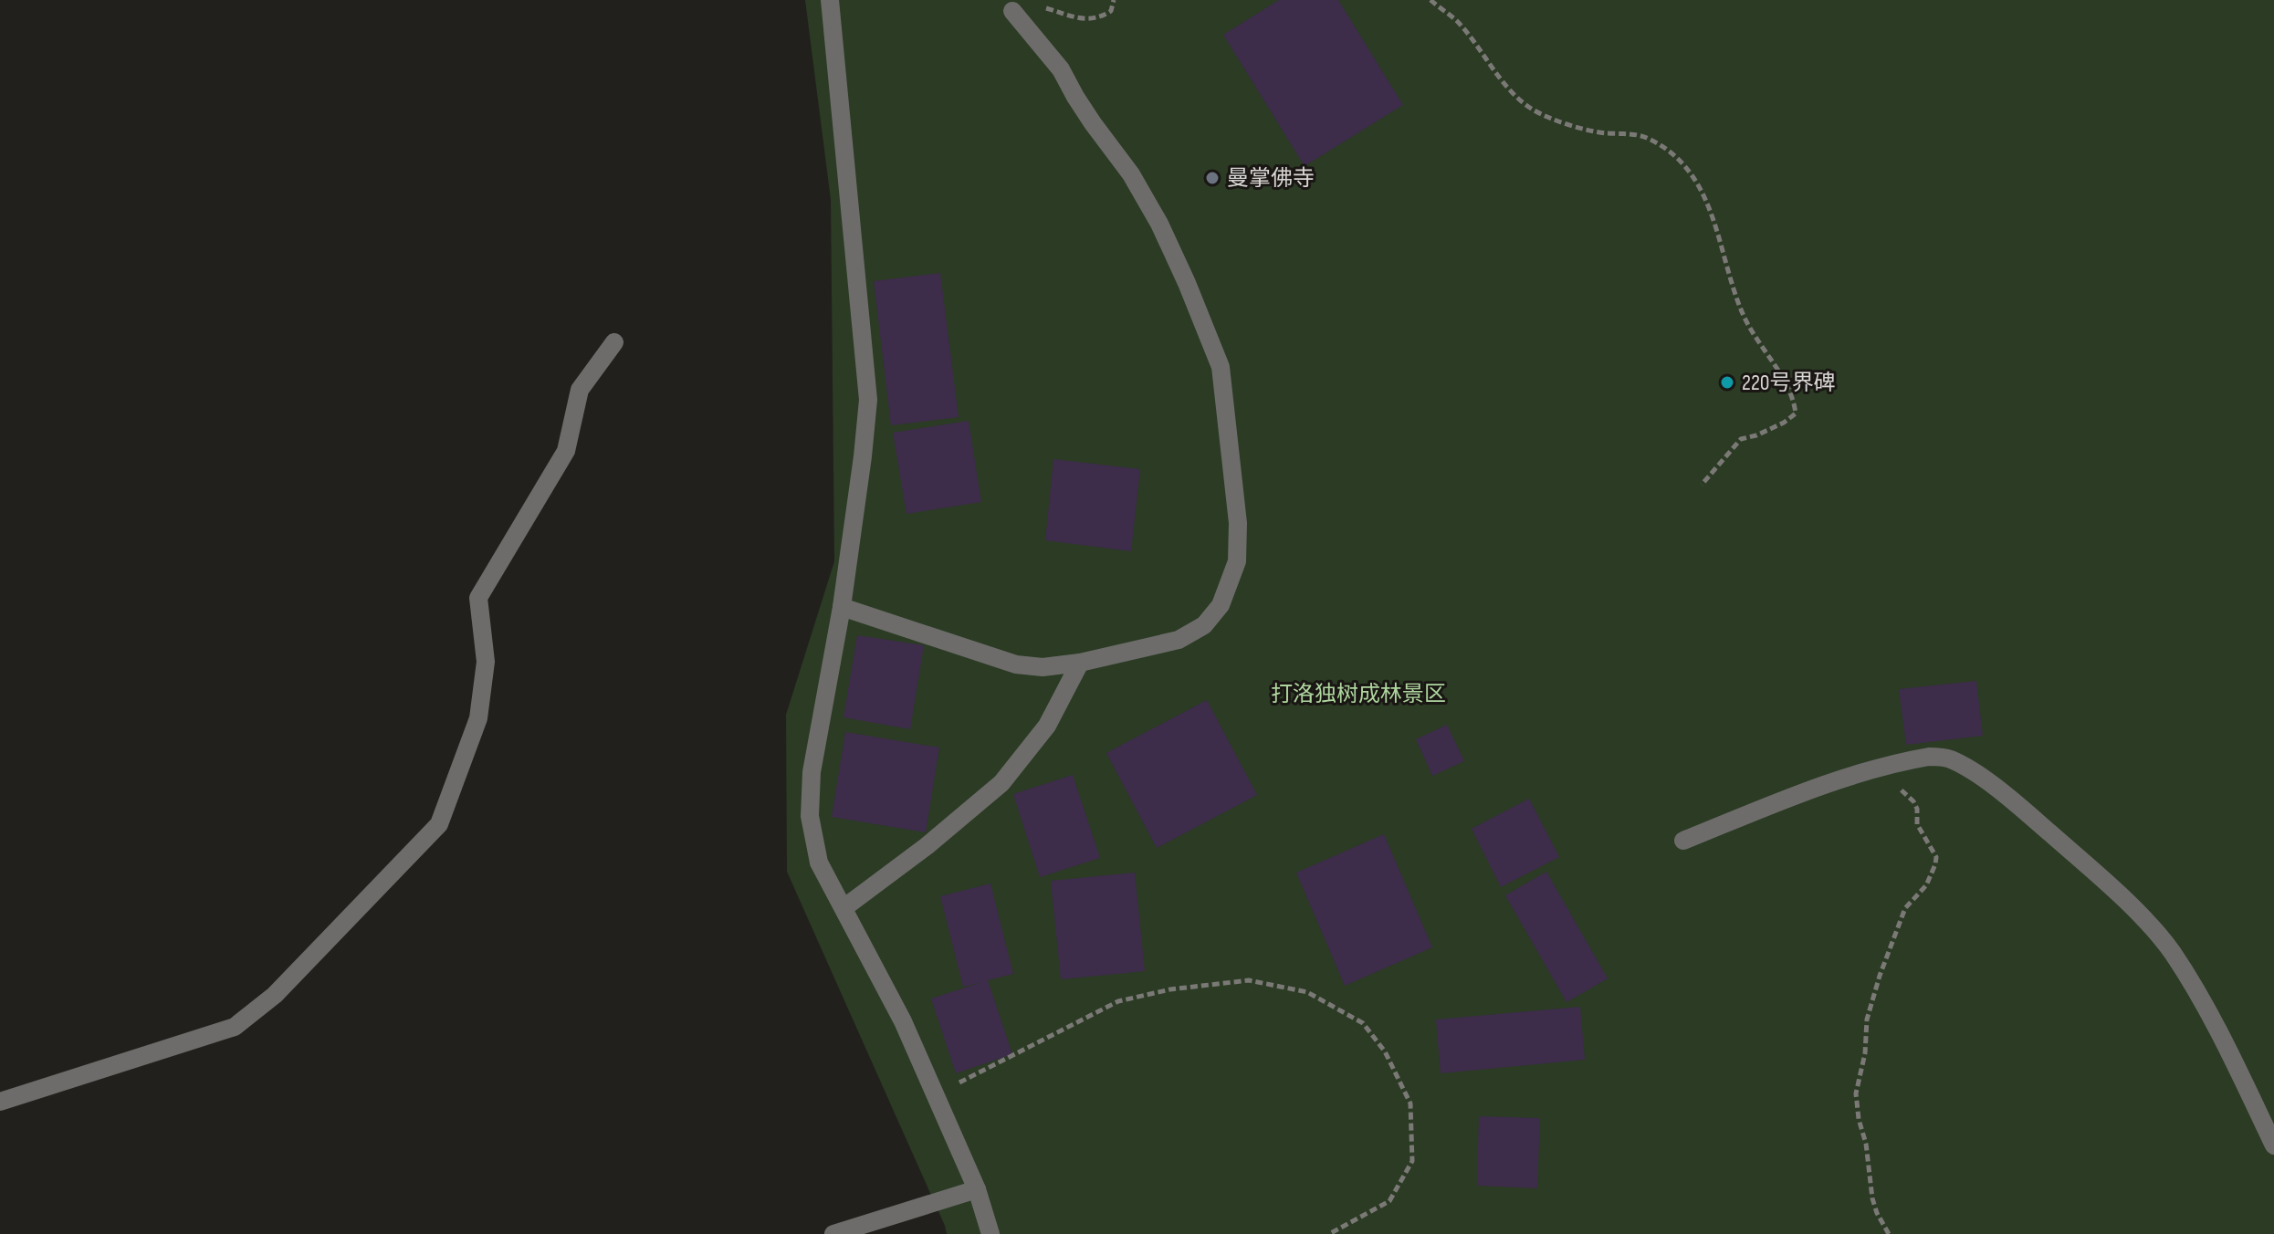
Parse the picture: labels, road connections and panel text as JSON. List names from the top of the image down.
{
  "parks": ["打洛独树成林景区"],
  "places": ["曼掌佛寺", "220号界碑"]
}
